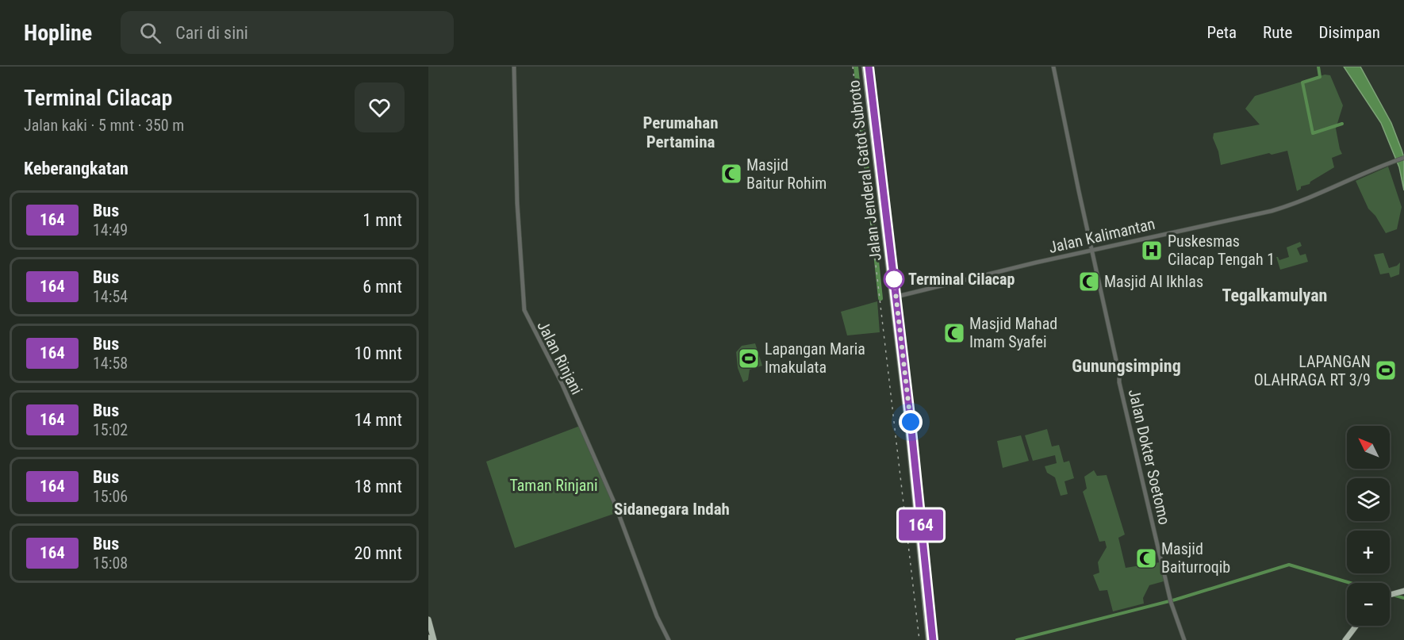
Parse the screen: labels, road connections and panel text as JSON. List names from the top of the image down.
{
  "streets": {
    "main road": ["Jalan Jenderal Gatot Subroto"],
    "street": ["Jalan Kalimantan", "Jalan Rinjani", "Jalan Dokter Soetomo"]
  },
  "crossings": [
    ["Jalan Jenderal Gatot Subroto", "Jalan Kalimantan"],
    ["Jalan Kalimantan", "Jalan Dokter Soetomo"]
  ],
  "districts": [
    "Perumahan Pertamina",
    "Tegalkamulyan",
    "Gunungsimping",
    "Sidanegara Indah"
  ],
  "parks": ["Taman Rinjani"],
  "places": {
    "mosque": [
      "Masjid Baitur Rohim",
      "Masjid Al Ikhlas",
      "Masjid Mahad Imam Syafei",
      "Masjid Baiturroqib"
    ],
    "hospital": ["Puskesmas Cilacap Tengah 1"],
    "other": ["Terminal Cilacap"],
    "sports": ["Lapangan Maria Imakulata", "LAPANGAN OLAHRAGA RT 3/9"]
  },
  "lines": ["bus line 164"],
  "north": "top left",
  "page": {
    "header": "Hopline",
    "search": "Cari di sini",
    "nav": ["Peta", "Rute", "Disimpan"],
    "heading": [
      ["Terminal Cilacap", "Jalan kaki · 5 mnt · 350 m"],
      "Keberangkatan"
    ],
    "on_map": "164",
    "list": [
      {
        "mark": "164",
        "name": "Bus",
        "note": "14:49",
        "value": "1 mnt"
      },
      {
        "mark": "164",
        "name": "Bus",
        "note": "14:54",
        "value": "6 mnt"
      },
      {
        "mark": "164",
        "name": "Bus",
        "note": "14:58",
        "value": "10 mnt"
      },
      {
        "mark": "164",
        "name": "Bus",
        "note": "15:02",
        "value": "14 mnt"
      },
      {
        "mark": "164",
        "name": "Bus",
        "note": "15:06",
        "value": "18 mnt"
      },
      {
        "mark": "164",
        "name": "Bus",
        "note": "15:08",
        "value": "20 mnt"
      }
    ],
    "map_buttons": ["+", "−"]
  }
}
